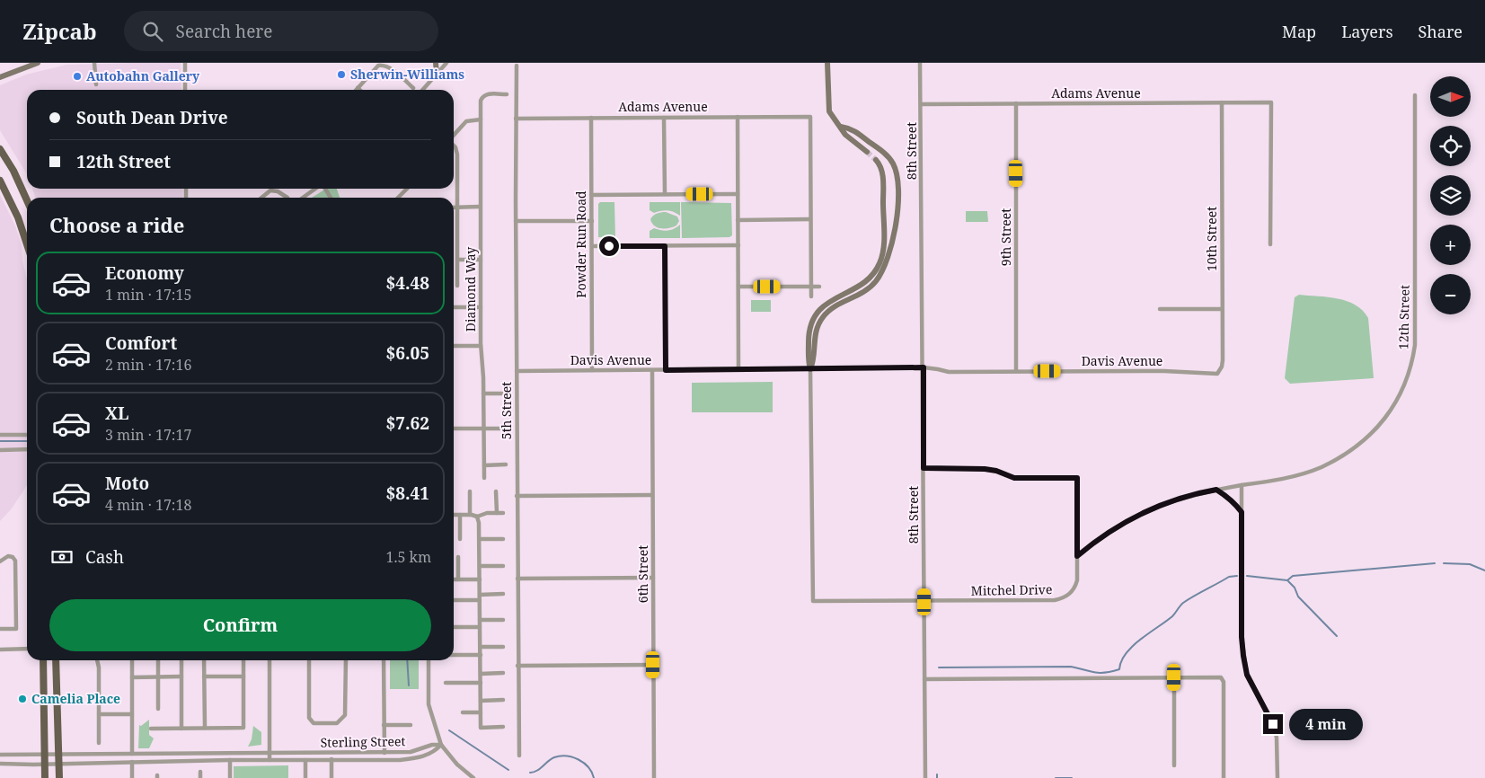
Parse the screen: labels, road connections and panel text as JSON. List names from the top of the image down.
{
  "streets": {
    "street": [
      "Adams Avenue",
      "8th Street",
      "9th Street",
      "10th Street",
      "Powder Run Road",
      "Diamond Way",
      "12th Street",
      "Davis Avenue",
      "5th Street",
      "6th Street",
      "Mitchel Drive",
      "Sterling Street"
    ]
  },
  "crossings": [
    ["Adams Avenue", "8th Street"],
    ["Adams Avenue", "9th Street"],
    ["Adams Avenue", "10th Street"],
    ["Adams Avenue", "Powder Run Road"],
    ["Adams Avenue", "5th Street"],
    ["8th Street", "Davis Avenue"],
    ["8th Street", "Mitchel Drive"],
    ["9th Street", "Davis Avenue"],
    ["10th Street", "Davis Avenue"],
    ["Powder Run Road", "Davis Avenue"],
    ["12th Street", "Mitchel Drive"],
    ["Davis Avenue", "5th Street"],
    ["Davis Avenue", "6th Street"],
    ["Davis Avenue", "Mitchel Drive"]
  ],
  "places": ["Sherwin-Williams", "Autobahn Gallery", "Camelia Place"],
  "north": "right",
  "page": {
    "header": "Zipcab",
    "search": "Search here",
    "nav": ["Map", "Layers", "Share"],
    "map_buttons": ["+", "−"],
    "banner": ["South Dean Drive", "12th Street"],
    "heading": "Choose a ride",
    "list": [
      {
        "name": "Economy",
        "note": "1 min · 17:15",
        "value": "$4.48"
      },
      {
        "name": "Comfort",
        "note": "2 min · 17:16",
        "value": "$6.05"
      },
      {
        "name": "XL",
        "note": "3 min · 17:17",
        "value": "$7.62"
      },
      {
        "name": "Moto",
        "note": "4 min · 17:18",
        "value": "$8.41"
      }
    ],
    "pay": ["Cash", "1.5 km"],
    "buttons": "Confirm",
    "bubble": "4 min"
  }
}
